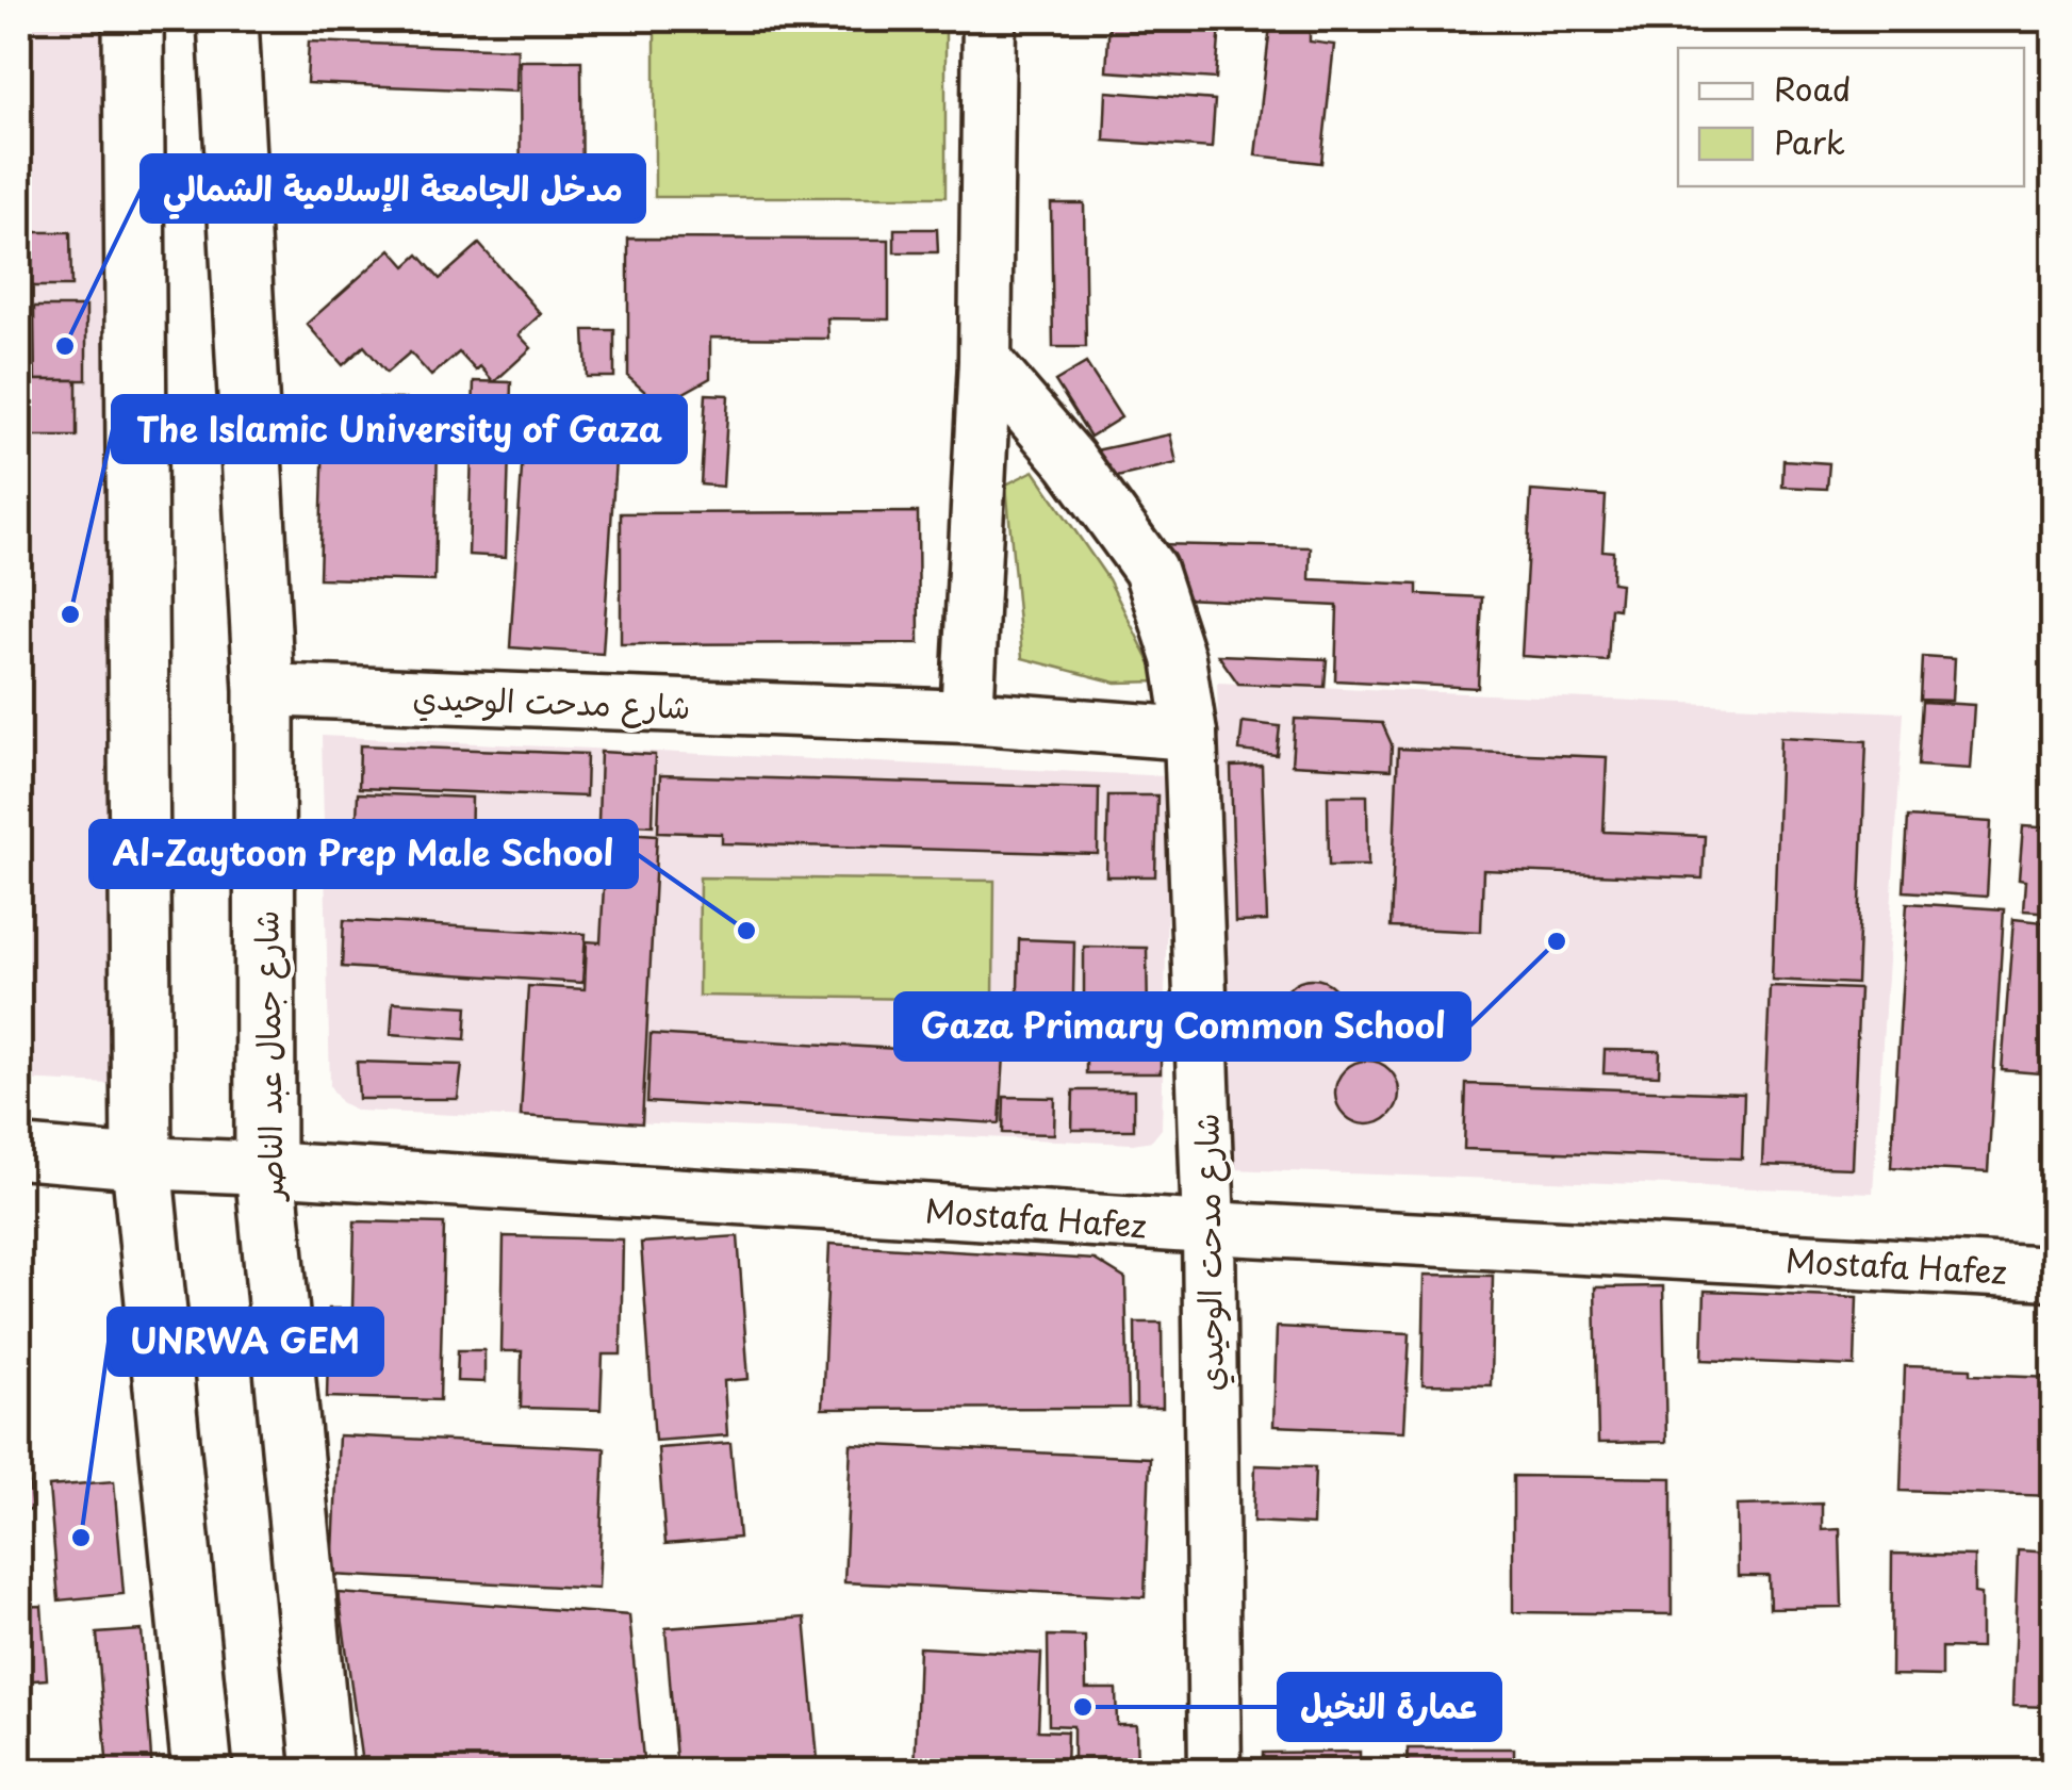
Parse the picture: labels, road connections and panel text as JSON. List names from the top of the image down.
{
  "streets": {
    "main road": ["شارع جمال عبد الناصر"],
    "street": ["شارع مدحت الوحيدي", "Mostafa Hafez"]
  },
  "crossings": [
    ["شارع مدحت الوحيدي", "شارع جمال عبد الناصر"],
    ["شارع مدحت الوحيدي", "Mostafa Hafez"],
    ["شارع جمال عبد الناصر", "Mostafa Hafez"]
  ],
  "places": [
    "مدخل الجامعة الإسلامية الشمالي",
    "The Islamic University of Gaza",
    "Al-Zaytoon Prep Male School",
    "Gaza Primary Common School",
    "UNRWA GEM",
    "عمارة النخيل"
  ],
  "legend": ["Road", "Park"]
}
